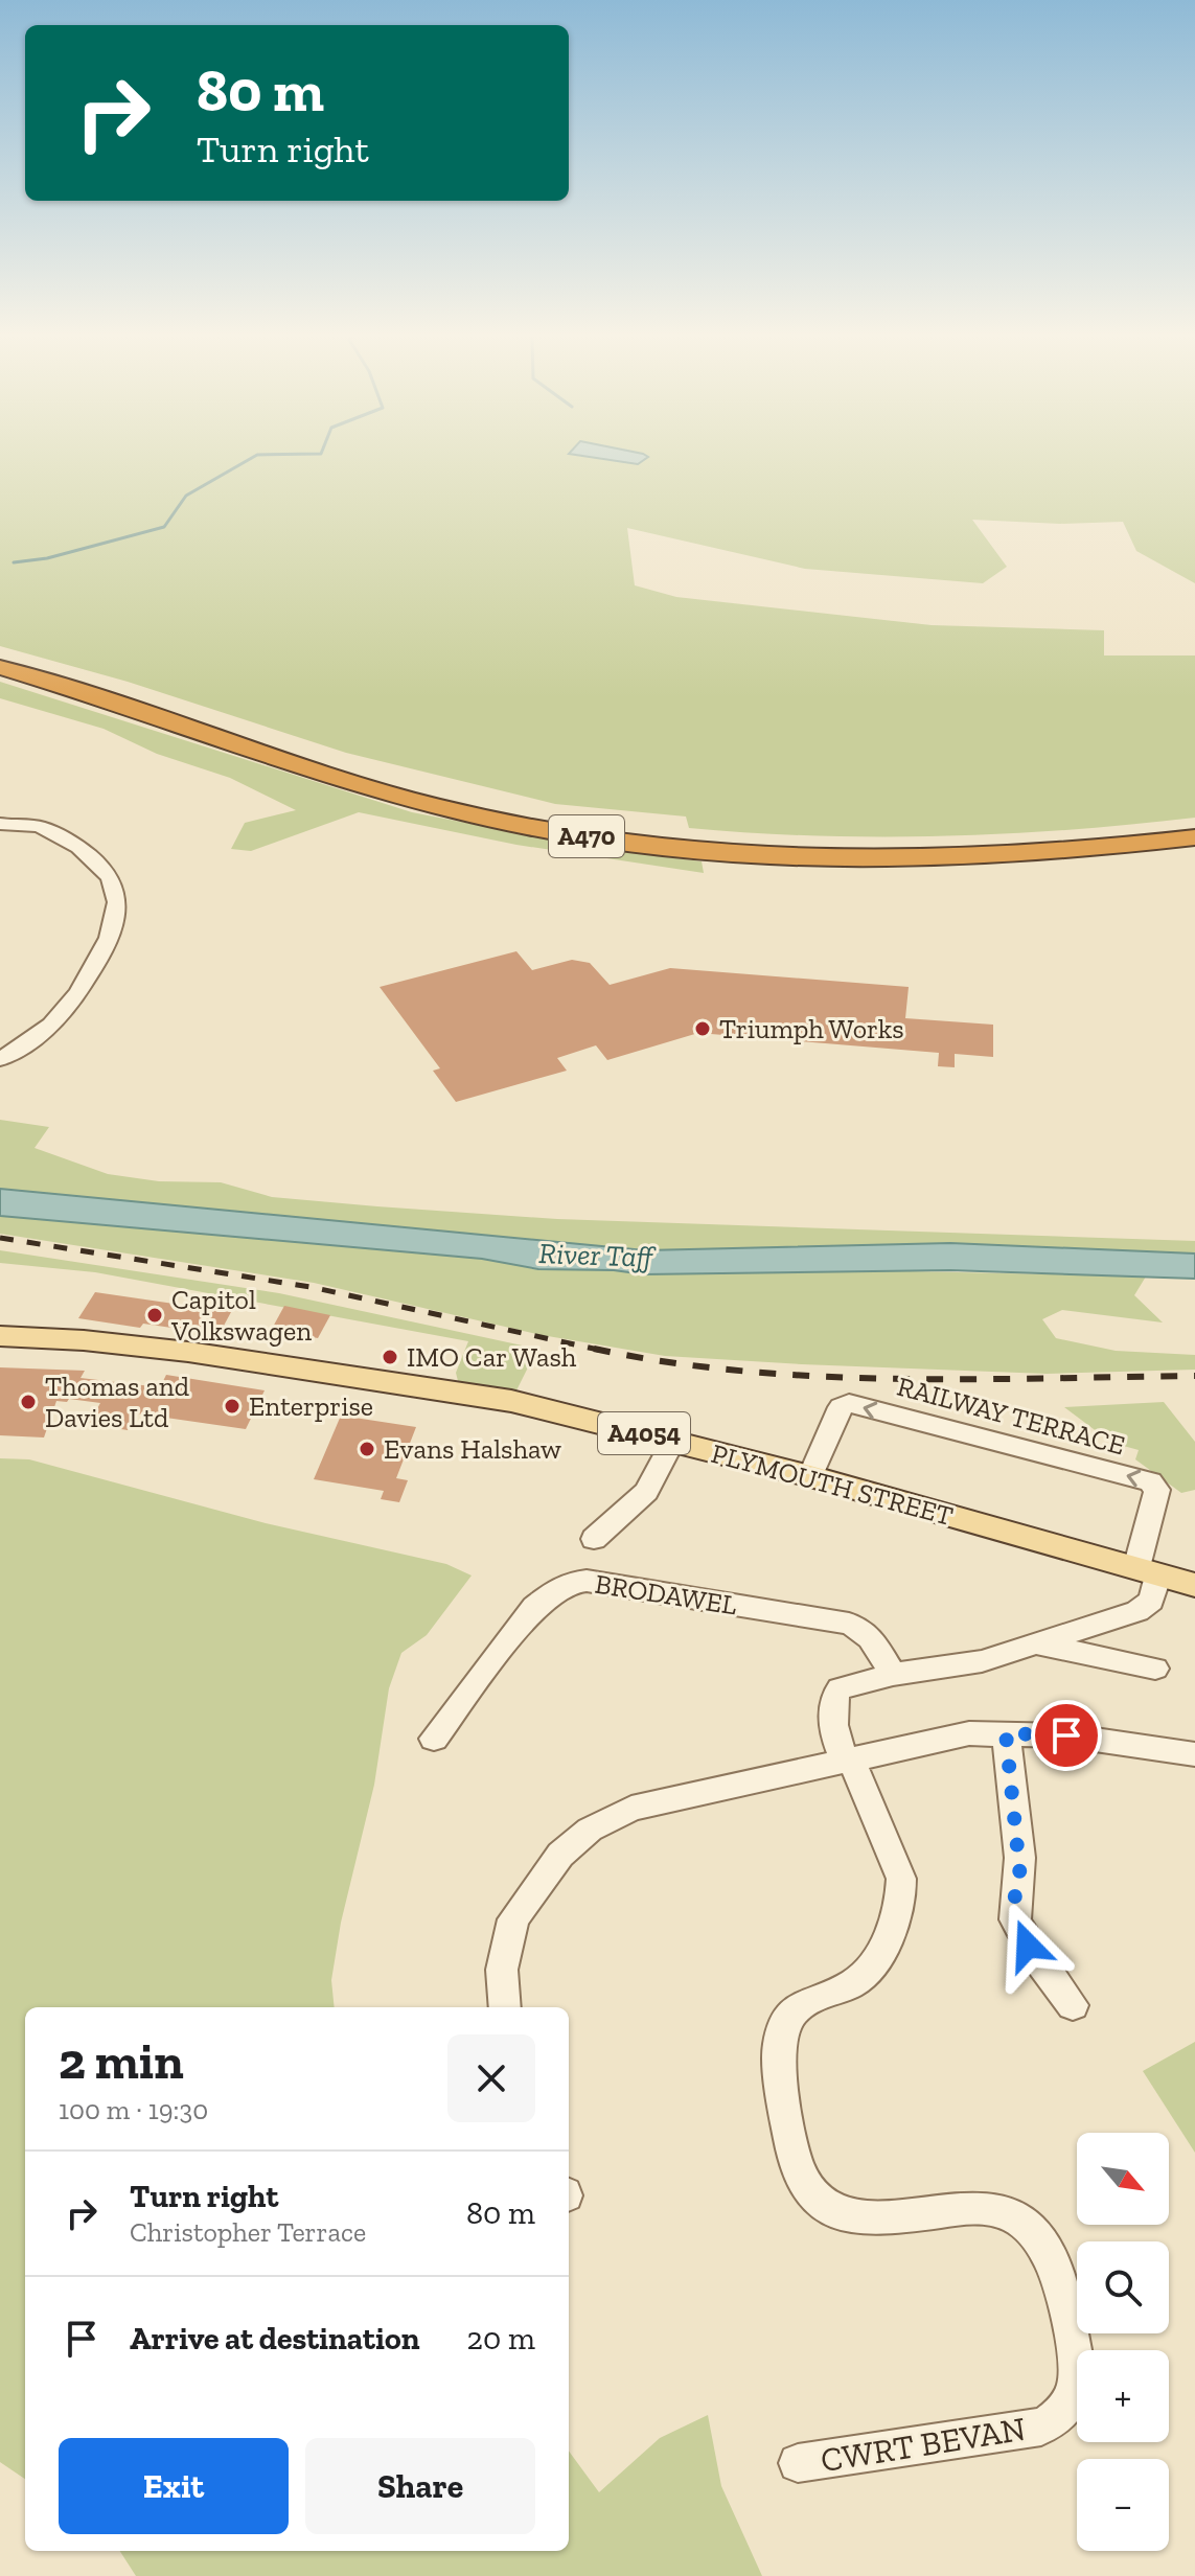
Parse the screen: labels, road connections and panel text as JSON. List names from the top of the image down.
{
  "streets": {
    "highway": ["A470"],
    "main road": ["A4054", "PLYMOUTH STREET"],
    "street": ["RAILWAY TERRACE", "BRODAWEL", "CWRT BEVAN"]
  },
  "crossings": [
    ["RAILWAY TERRACE", "PLYMOUTH STREET"],
    ["BRODAWEL", "CWRT BEVAN"]
  ],
  "water": ["River Taff"],
  "places": [
    "Triumph Works",
    "Capitol Volkswagen",
    "IMO Car Wash",
    "Thomas and Davies Ltd",
    "Enterprise",
    "Evans Halshaw"
  ],
  "north": "bottom right",
  "page": {
    "turn": ["80 m", "Turn right"],
    "heading": ["2 min", "100 m · 19:30"],
    "map_buttons": ["+", "−"],
    "list": [
      {
        "name": "Turn right",
        "note": "Christopher Terrace",
        "value": "80 m"
      },
      {
        "name": "Arrive at destination",
        "value": "20 m"
      }
    ],
    "buttons": ["Exit", "Share"]
  }
}
